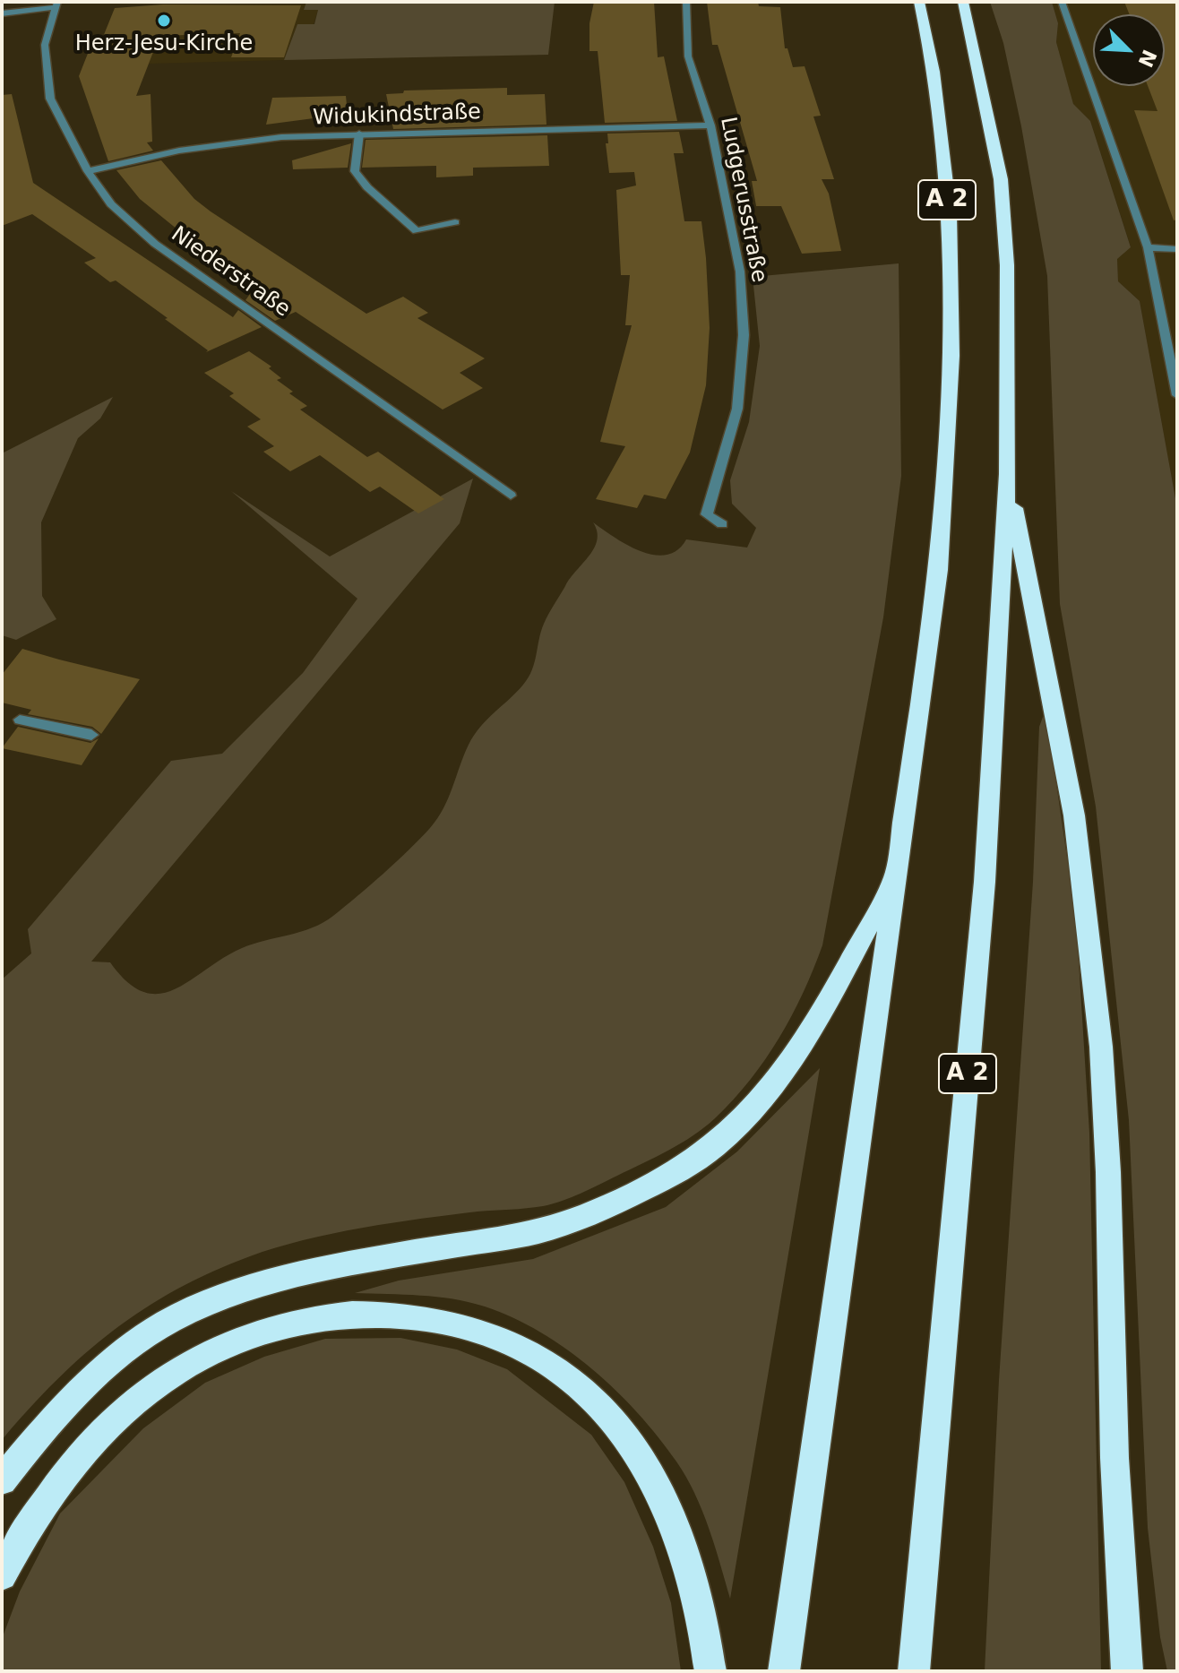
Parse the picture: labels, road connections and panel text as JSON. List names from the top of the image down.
{
  "streets": {
    "highway": ["A 2"],
    "street": ["Widukindstraße", "Ludgerusstraße", "Niederstraße"]
  },
  "crossings": [
    ["Widukindstraße", "Ludgerusstraße"],
    ["Widukindstraße", "Niederstraße"]
  ],
  "places": ["Herz-Jesu-Kirche"],
  "north": "bottom right"
}
